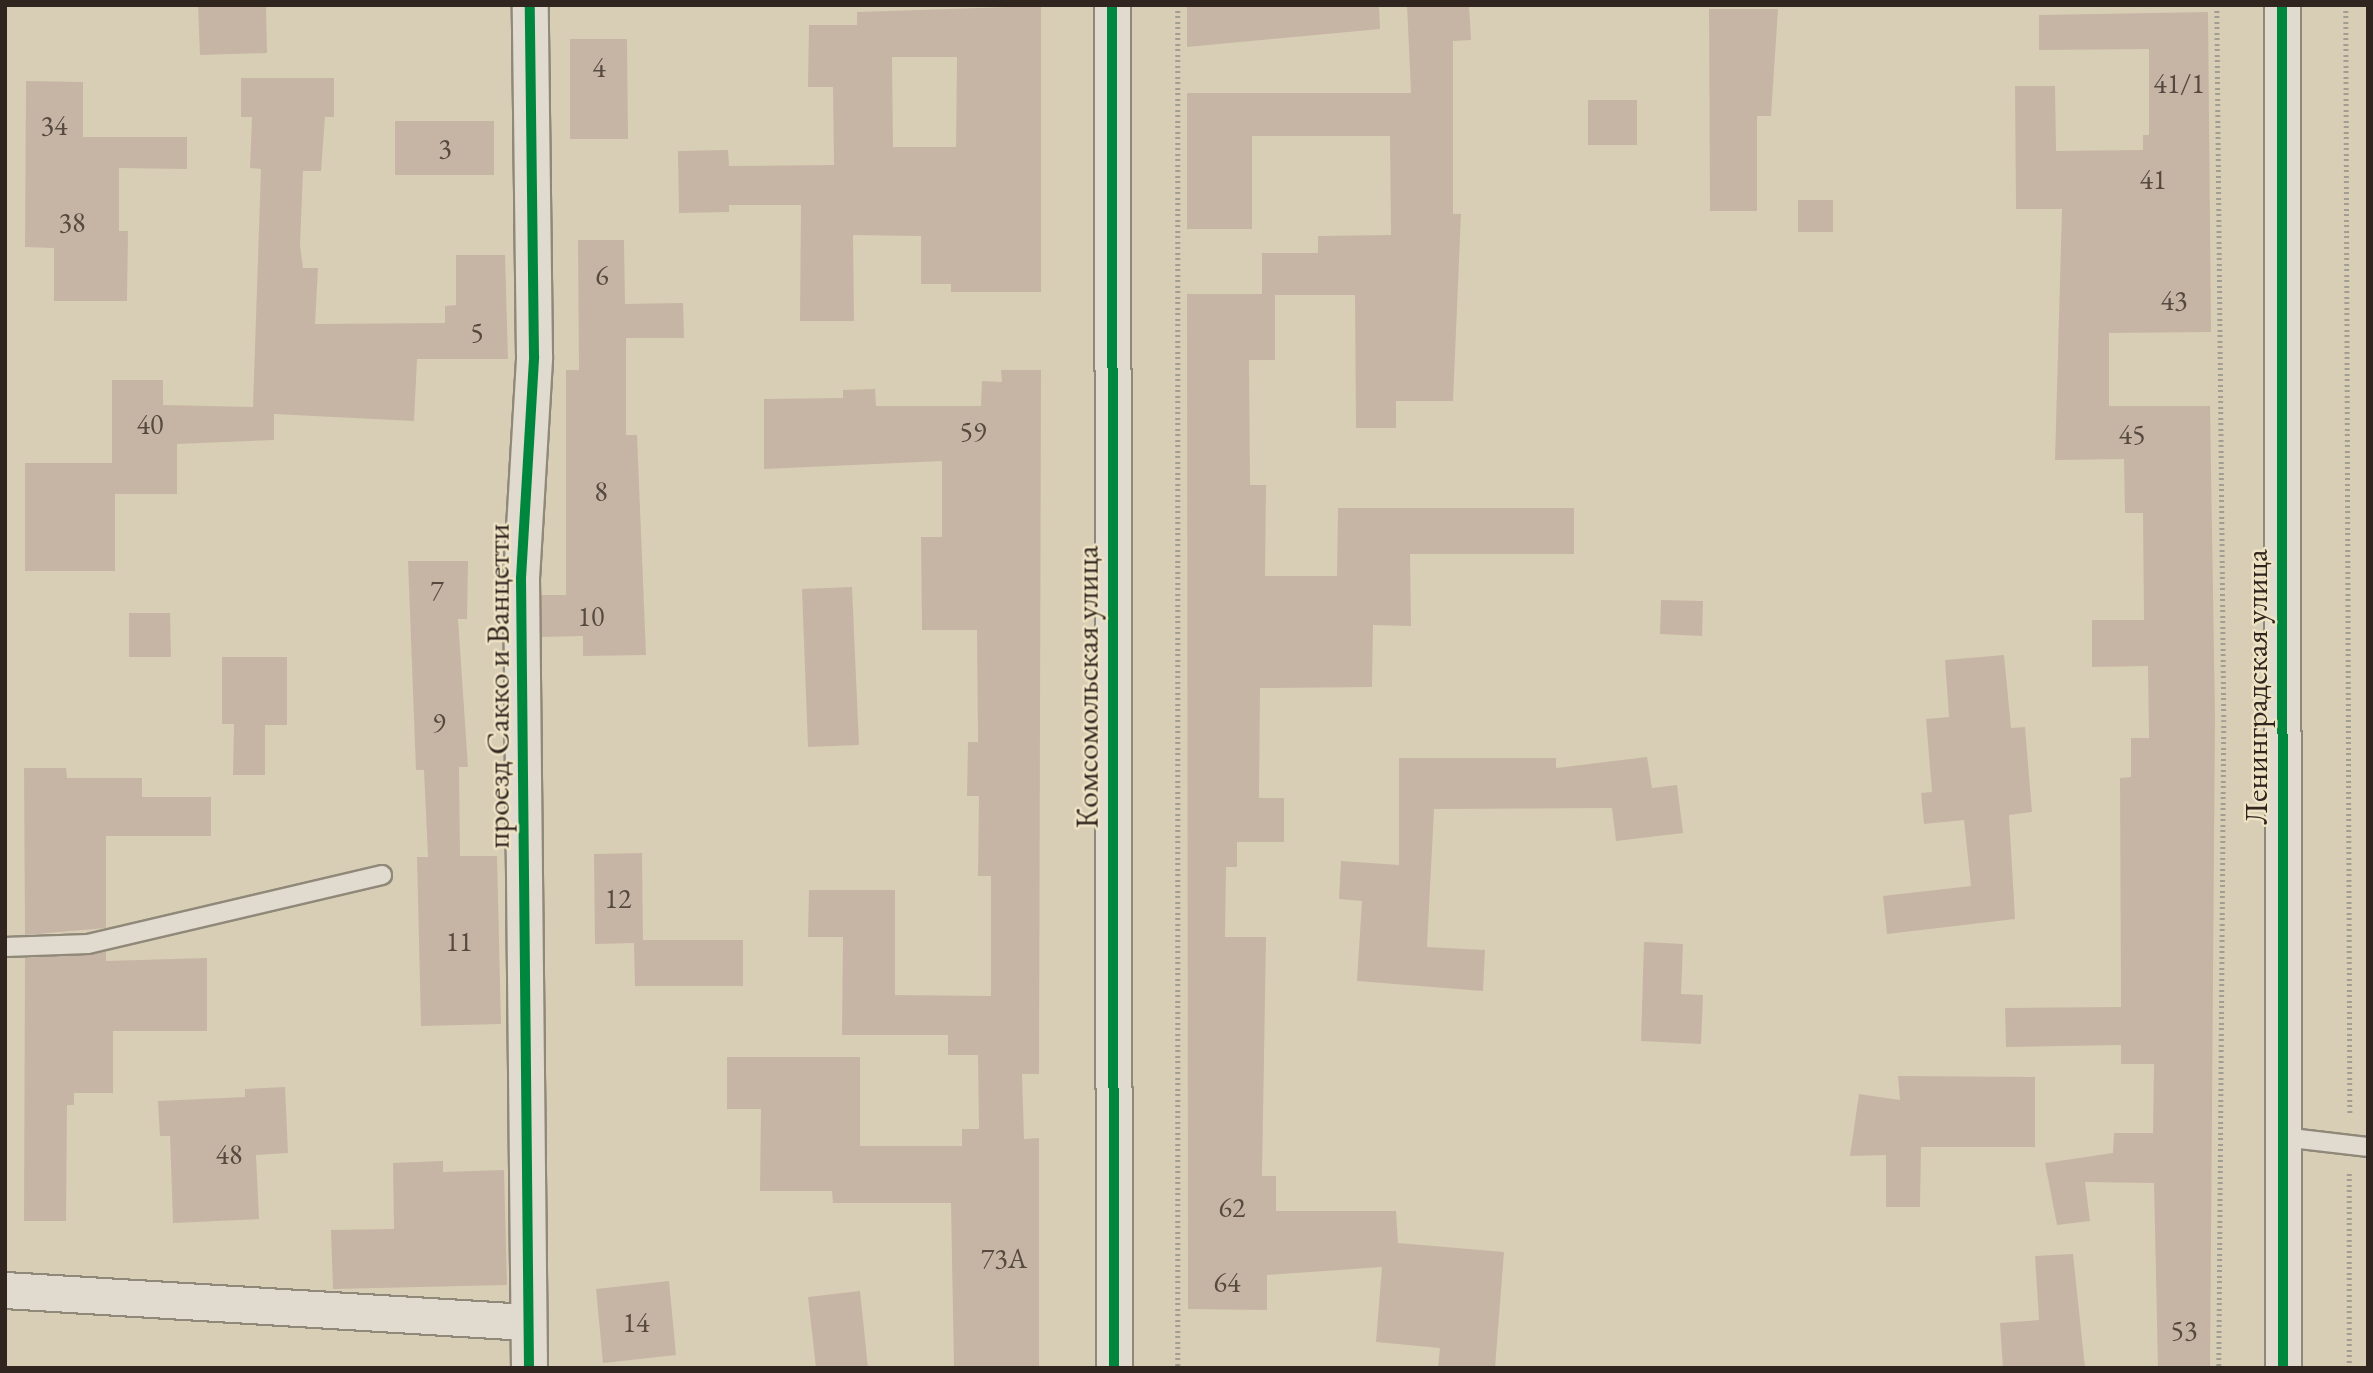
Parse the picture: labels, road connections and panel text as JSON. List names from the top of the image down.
{
  "streets": {
    "street": ["проезд Сакко и Ванцетти", "Комсомольская улица", "Ленинградская улица"]
  },
  "house_numbers": [
    "4",
    "41/1",
    "34",
    "3",
    "41",
    "38",
    "6",
    "43",
    "5",
    "40",
    "59",
    "45",
    "8",
    "7",
    "10",
    "9",
    "12",
    "11",
    "48",
    "62",
    "73А",
    "64",
    "14",
    "53"
  ]
}
